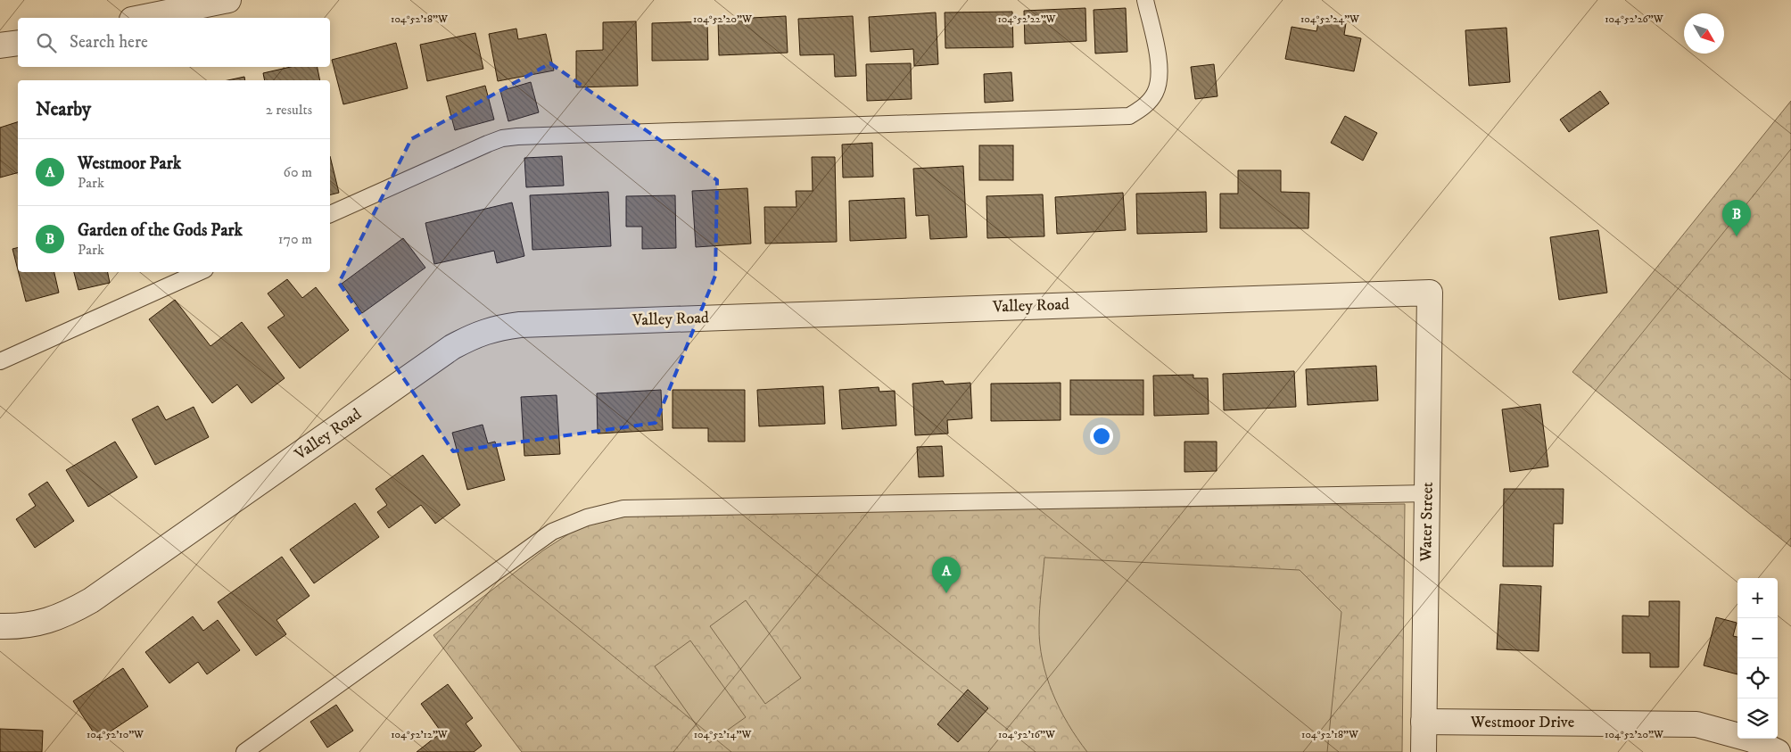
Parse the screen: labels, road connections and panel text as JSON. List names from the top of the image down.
{
  "streets": {
    "street": ["Valley Road", "Water Street", "Westmoor Drive"]
  },
  "crossings": [
    ["Valley Road", "Water Street"],
    ["Water Street", "Westmoor Drive"]
  ],
  "north": "bottom right",
  "page": {
    "search": "Search here",
    "heading": ["Nearby", "2 results"],
    "list": [
      {
        "mark": "A",
        "name": "Westmoor Park",
        "note": "Park",
        "value": "60 m"
      },
      {
        "mark": "B",
        "name": "Garden of the Gods Park",
        "note": "Park",
        "value": "170 m"
      }
    ],
    "pins": ["B", "A"],
    "map_buttons": ["+", "−"]
  },
  "coordinates": [
    "104°52'26\"W",
    "104°52'18\"W",
    "104°52'20\"W",
    "104°52'22\"W",
    "104°52'24\"W",
    "104°52'10\"W",
    "104°52'12\"W",
    "104°52'14\"W",
    "104°52'16\"W"
  ]
}
